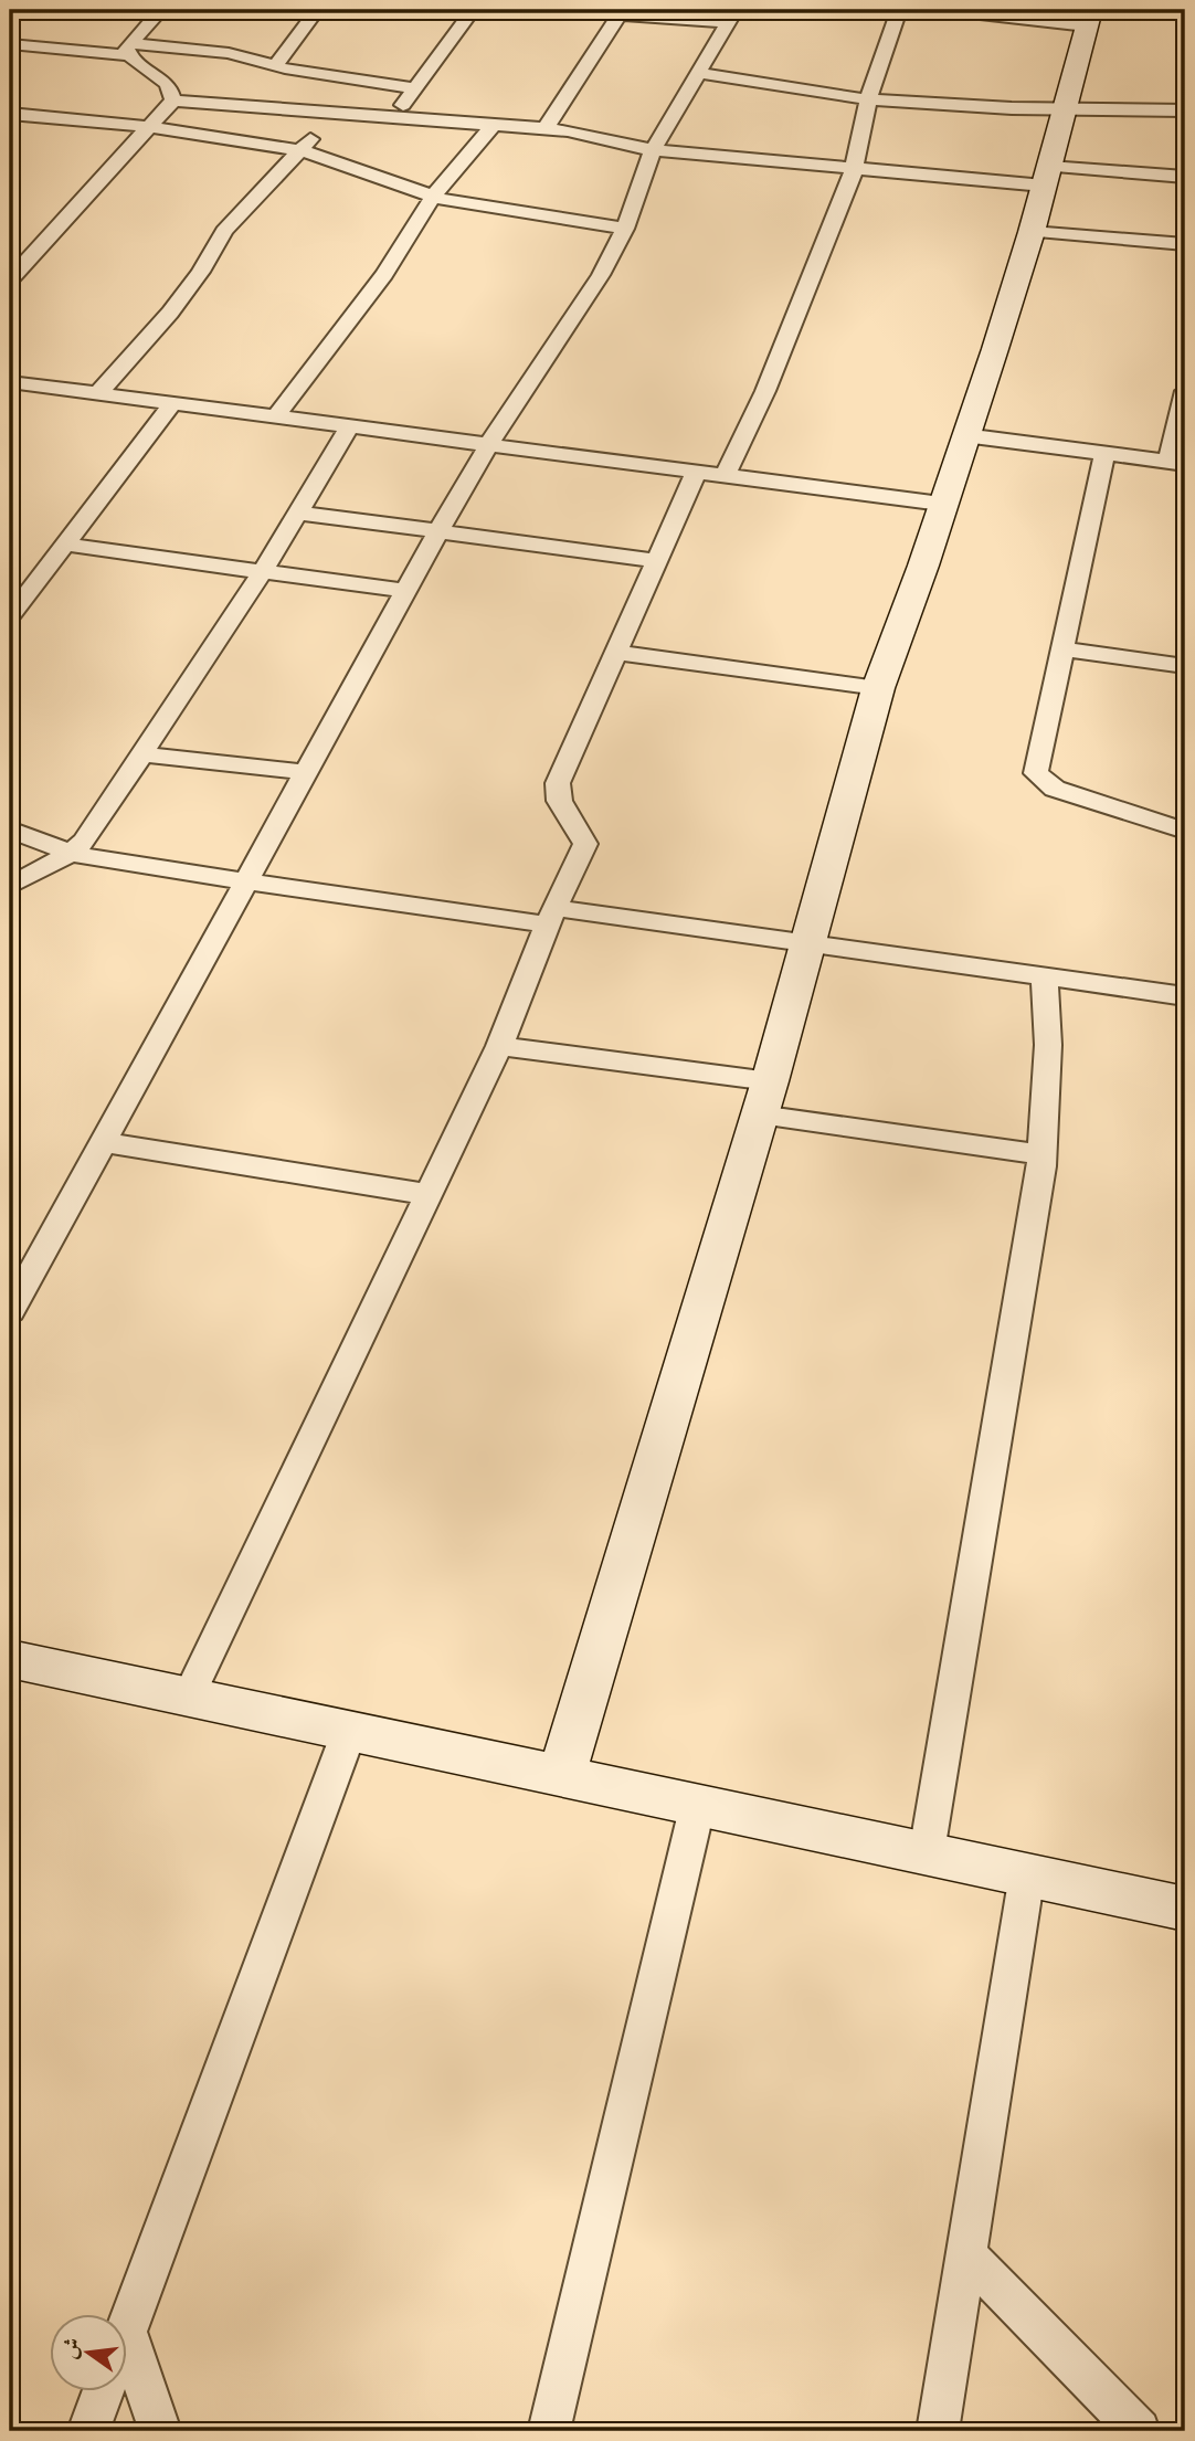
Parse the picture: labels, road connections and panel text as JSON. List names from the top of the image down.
{
  "north": "left"
}
